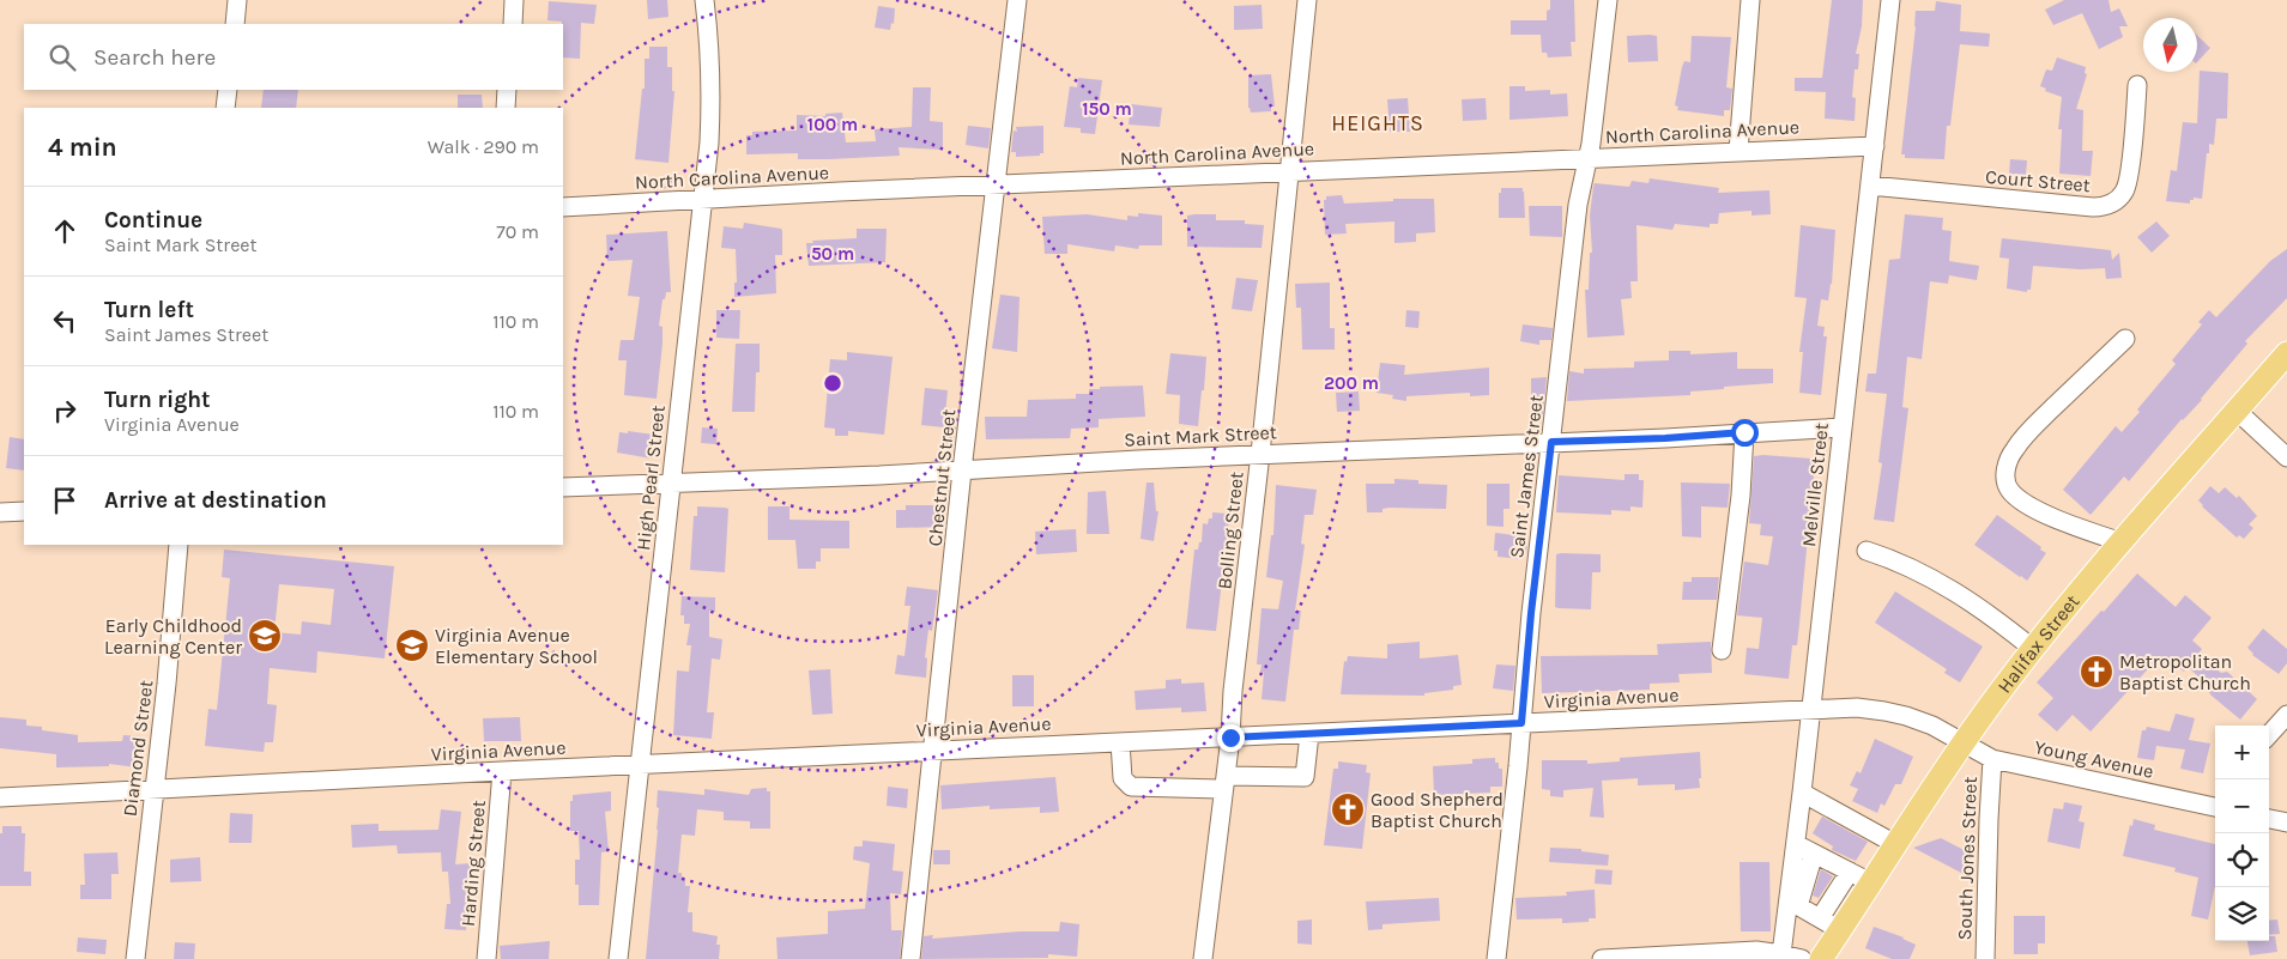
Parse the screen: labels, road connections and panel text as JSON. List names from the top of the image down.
{
  "streets": {
    "main road": ["Halifax Street"],
    "street": [
      "North Carolina Avenue",
      "Court Street",
      "Saint Mark Street",
      "Saint James Street",
      "High Pearl Street",
      "Chestnut Street",
      "Melville Street",
      "Bolling Street",
      "Virginia Avenue",
      "Diamond Street",
      "Young Avenue",
      "South Jones Street",
      "Harding Street"
    ]
  },
  "crossings": [
    ["North Carolina Avenue", "Saint James Street"],
    ["North Carolina Avenue", "High Pearl Street"],
    ["North Carolina Avenue", "Chestnut Street"],
    ["North Carolina Avenue", "Melville Street"],
    ["North Carolina Avenue", "Bolling Street"],
    ["Court Street", "Melville Street"],
    ["Saint Mark Street", "Saint James Street"],
    ["Saint Mark Street", "High Pearl Street"],
    ["Saint Mark Street", "Chestnut Street"],
    ["Saint Mark Street", "Melville Street"],
    ["Saint Mark Street", "Bolling Street"],
    ["Saint James Street", "Virginia Avenue"],
    ["High Pearl Street", "Virginia Avenue"],
    ["Chestnut Street", "Virginia Avenue"],
    ["Melville Street", "Virginia Avenue"],
    ["Bolling Street", "Virginia Avenue"],
    ["Halifax Street", "Virginia Avenue"],
    ["Halifax Street", "Young Avenue"],
    ["Virginia Avenue", "Diamond Street"],
    ["Virginia Avenue", "Young Avenue"],
    ["Virginia Avenue", "Harding Street"],
    ["Young Avenue", "South Jones Street"]
  ],
  "districts": ["HEIGHTS"],
  "places": {
    "school or university": ["Early Childhood Learning Center", "Virginia Avenue Elementary School"],
    "church": ["Metropolitan Baptist Church", "Good Shepherd Baptist Church"]
  },
  "north": "bottom",
  "page": {
    "search": "Search here",
    "heading": ["4 min", "Walk · 290 m"],
    "list": [
      ["Continue", "Saint Mark Street", "70 m"],
      ["Turn left", "Saint James Street", "110 m"],
      ["Turn right", "Virginia Avenue", "110 m"],
      "Arrive at destination"
    ],
    "map_buttons": ["+", "−"]
  },
  "rings": [
    "150 m",
    "100 m",
    "50 m",
    "200 m"
  ]
}
